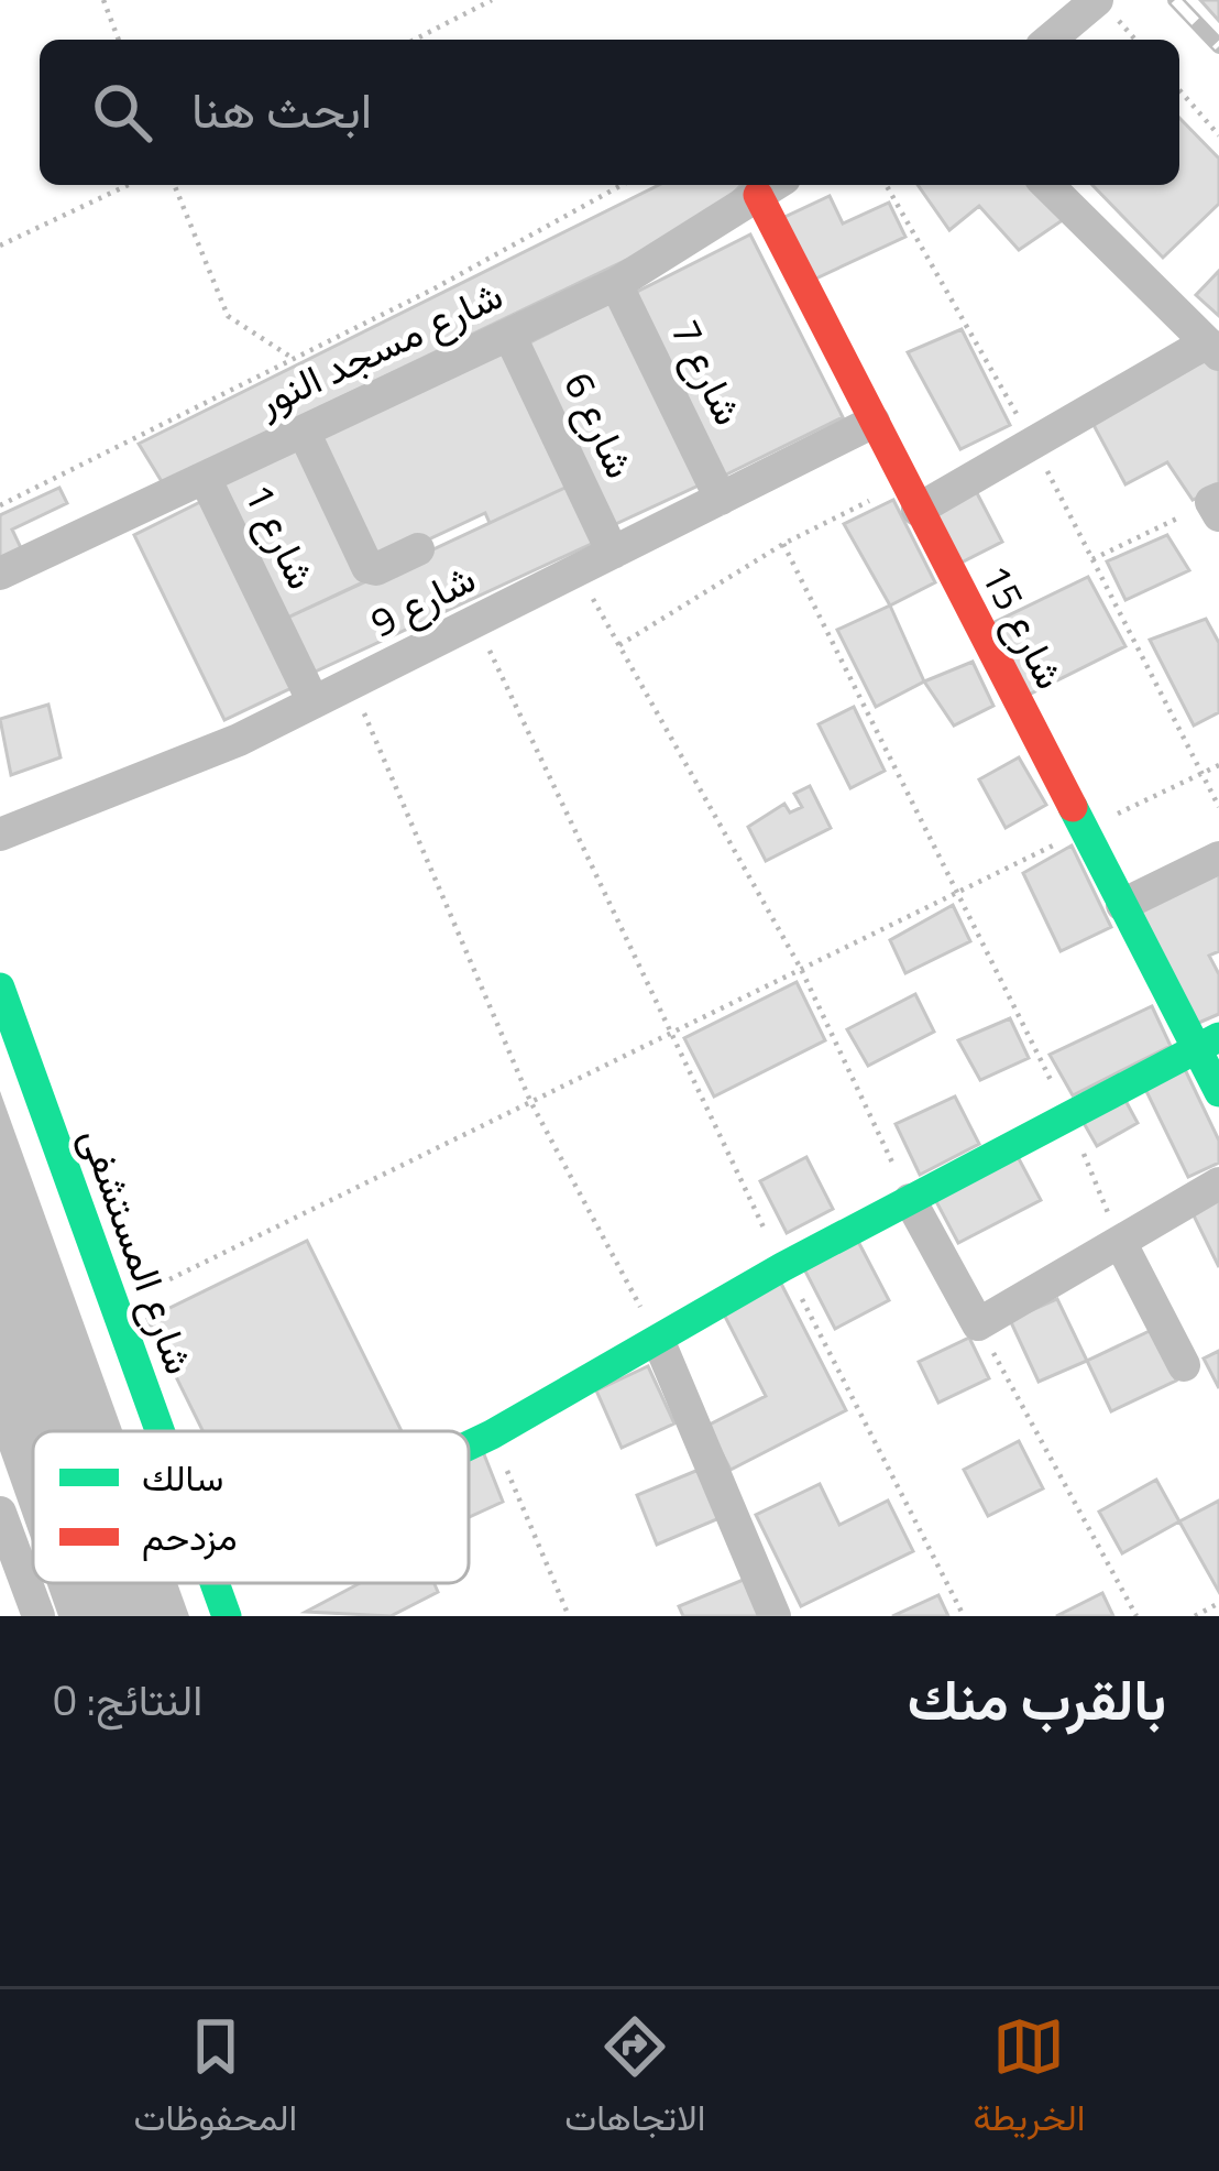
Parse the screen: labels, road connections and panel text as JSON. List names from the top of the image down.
{
  "streets": {
    "street": [
      "شارع مسجد النور",
      "شارع 7",
      "شارع 6",
      "شارع 1",
      "شارع 9",
      "شارع 15",
      "شارع المستشفى"
    ]
  },
  "crossings": [
    ["شارع مسجد النور", "شارع 7"],
    ["شارع مسجد النور", "شارع 6"],
    ["شارع مسجد النور", "شارع 1"],
    ["شارع مسجد النور", "شارع 15"],
    ["شارع 7", "شارع 9"],
    ["شارع 6", "شارع 9"],
    ["شارع 1", "شارع 9"],
    ["شارع 9", "شارع 15"]
  ],
  "legend": ["سالك", "مزدحم"],
  "page": {
    "search": "ابحث هنا",
    "heading": ["بالقرب منك", "النتائج: 0"],
    "nav": ["الخريطة", "الاتجاهات", "المحفوظات"]
  }
}
